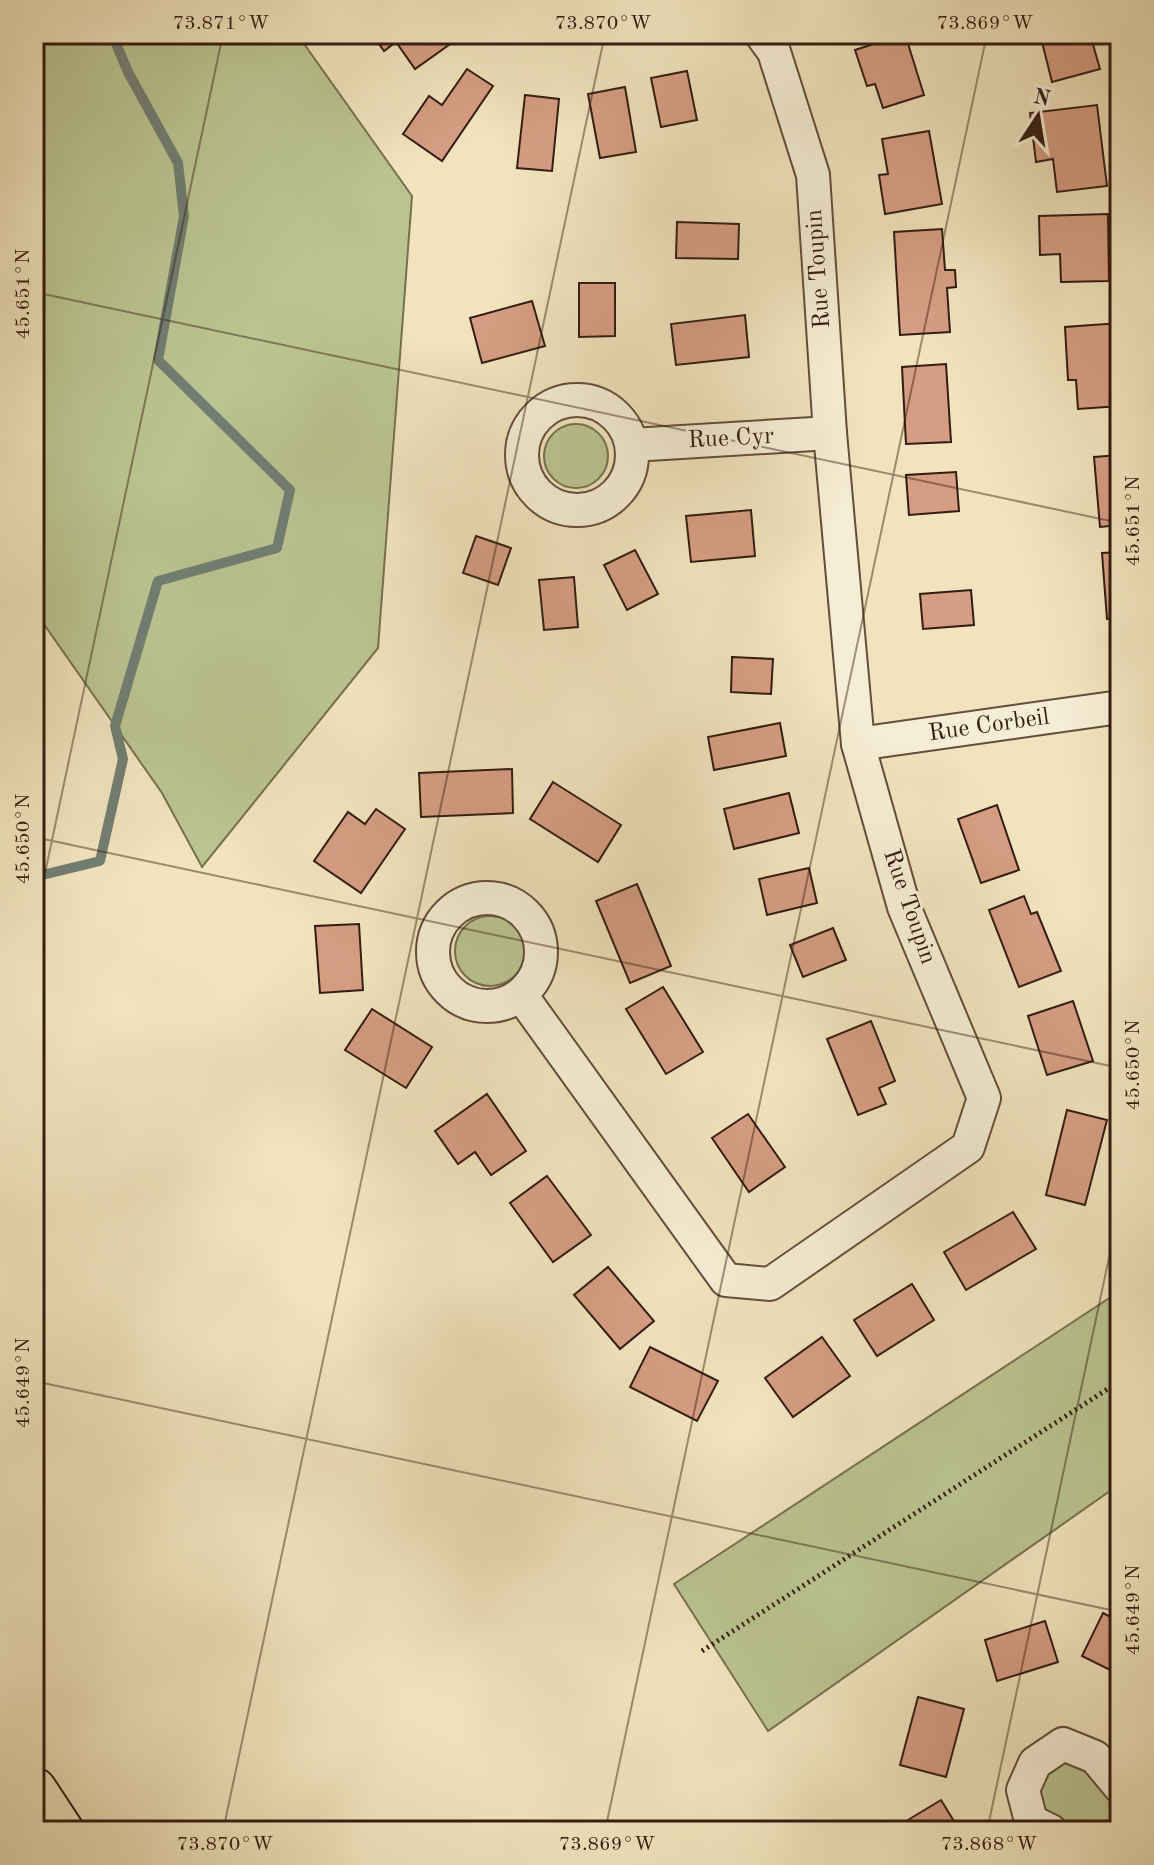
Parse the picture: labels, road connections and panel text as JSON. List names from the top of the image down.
{
  "streets": {
    "street": ["Rue Toupin", "Rue Cyr", "Rue Corbeil"]
  },
  "crossings": [
    ["Rue Toupin", "Rue Cyr"],
    ["Rue Toupin", "Rue Corbeil"]
  ],
  "north": "top",
  "coordinates": [
    "73.871°W",
    "73.870°W",
    "73.869°W",
    "45.651°N",
    "45.650°N",
    "45.649°N",
    "73.868°W"
  ]
}
